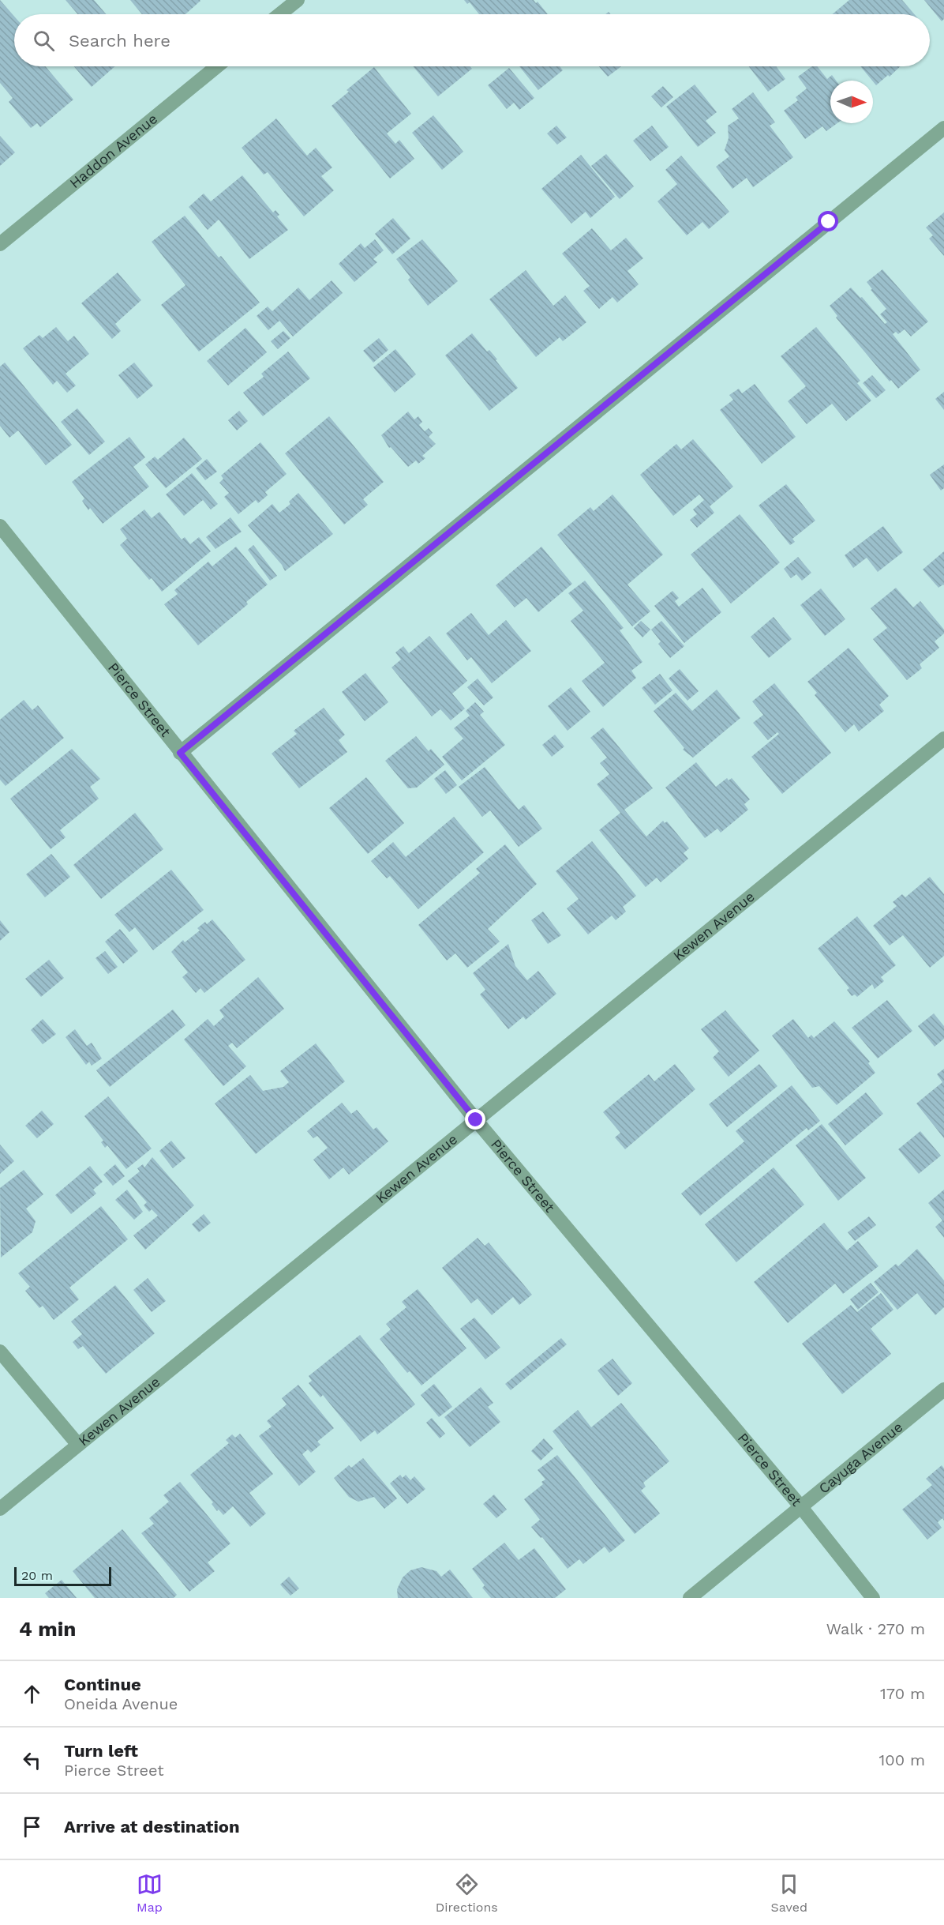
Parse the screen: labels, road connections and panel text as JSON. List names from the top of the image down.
{
  "streets": {
    "street": [
      "Haddon Avenue",
      "Pierce Street",
      "Kewen Avenue",
      "Cayuga Avenue"
    ]
  },
  "crossings": [
    ["Pierce Street", "Kewen Avenue"],
    ["Pierce Street", "Cayuga Avenue"]
  ],
  "scale_bar": "20 m",
  "north": "right",
  "page": {
    "search": "Search here",
    "scale": "20 m",
    "heading": ["4 min", "Walk · 270 m"],
    "list": [
      ["Continue", "Oneida Avenue", "170 m"],
      ["Turn left", "Pierce Street", "100 m"],
      "Arrive at destination"
    ],
    "nav": ["Map", "Directions", "Saved"]
  }
}
